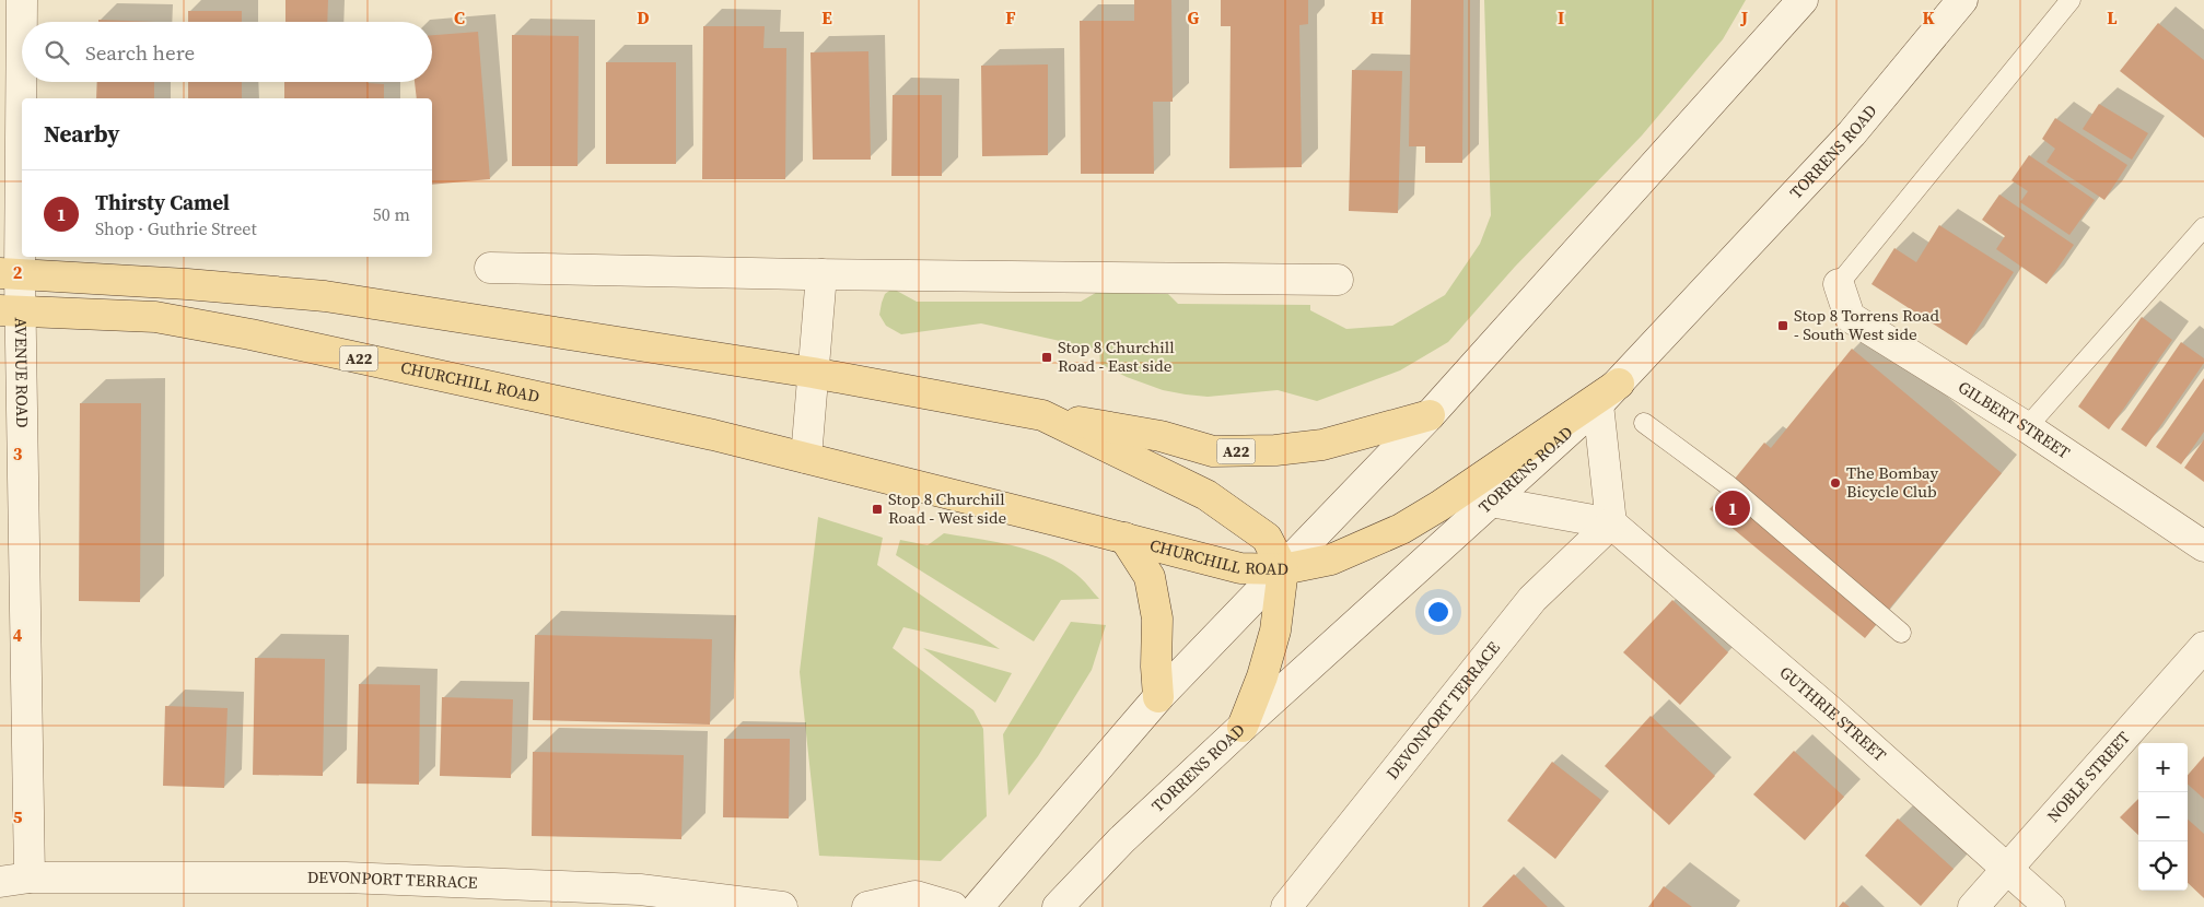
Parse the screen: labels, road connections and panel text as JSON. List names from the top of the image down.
{
  "streets": {
    "main road": ["A22", "CHURCHILL ROAD"],
    "street": [
      "TORRENS ROAD",
      "AVENUE ROAD",
      "GILBERT STREET",
      "DEVONPORT TERRACE",
      "GUTHRIE STREET",
      "NOBLE STREET"
    ]
  },
  "crossings": [
    ["A22", "CHURCHILL ROAD"],
    ["AVENUE ROAD", "CHURCHILL ROAD"],
    ["AVENUE ROAD", "DEVONPORT TERRACE"],
    ["DEVONPORT TERRACE", "GUTHRIE STREET"],
    ["GUTHRIE STREET", "NOBLE STREET"]
  ],
  "places": {
    "transit": ["Stop 8 Torrens Road - South West side", "Stop 8 Churchill Road - East side", "Stop 8 Churchill Road - West side"],
    "other": ["The Bombay Bicycle Club"]
  },
  "page": {
    "search": "Search here",
    "heading": "Nearby",
    "list": [
      {
        "mark": "1",
        "name": "Thirsty Camel",
        "note": "Shop · Guthrie Street",
        "value": "50 m"
      }
    ],
    "pins": "1",
    "map_buttons": ["+", "−"]
  },
  "grid": {
    "columns": [
      "C",
      "D",
      "E",
      "F",
      "G",
      "H",
      "I",
      "J",
      "K",
      "L"
    ],
    "rows": [
      "2",
      "3",
      "4",
      "5"
    ]
  }
}
